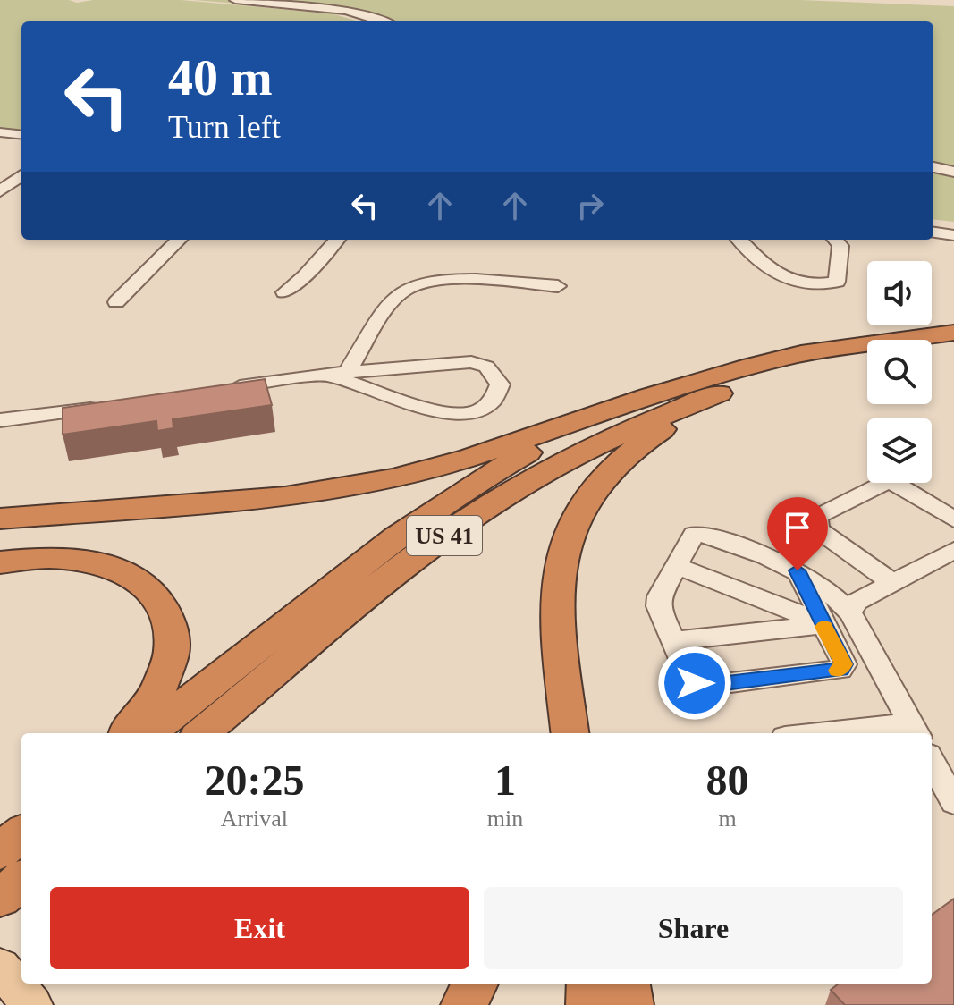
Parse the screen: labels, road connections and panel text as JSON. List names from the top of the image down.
{
  "streets": {
    "highway": ["US 41"]
  },
  "page": {
    "turn": ["40 m", "Turn left"],
    "eta": [
      "20:25",
      "Arrival",
      "1",
      "min",
      "80",
      "m"
    ],
    "buttons": ["Exit", "Share"]
  }
}
